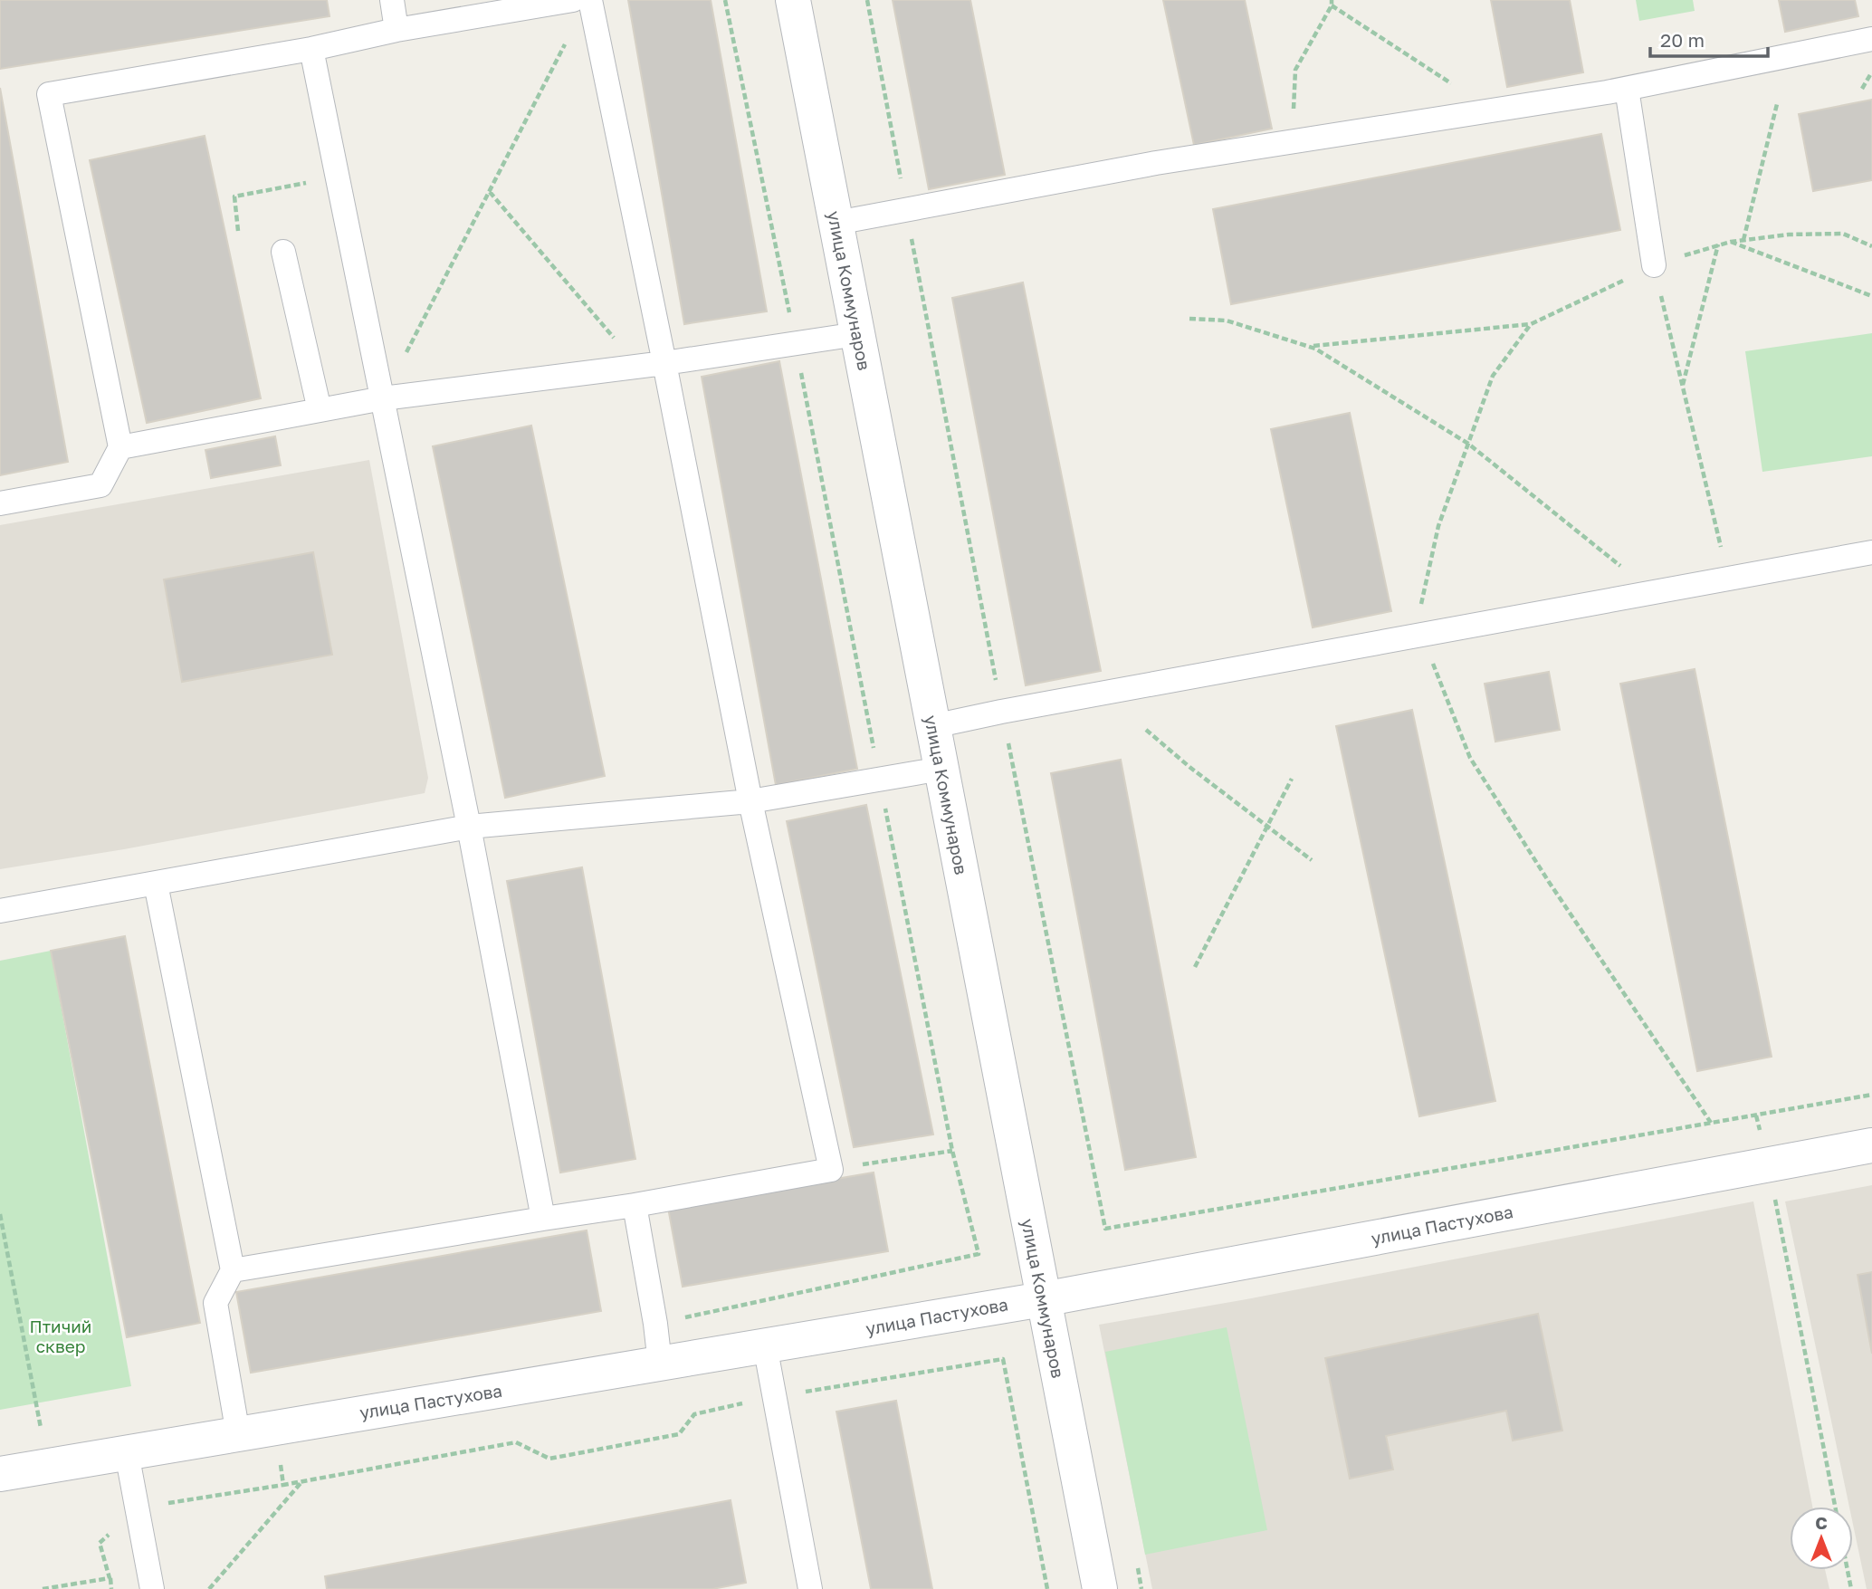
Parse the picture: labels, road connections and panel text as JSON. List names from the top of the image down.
{
  "streets": {
    "street": ["улица Коммунаров", "улица Пастухова"]
  },
  "crossings": [
    ["улица Коммунаров", "улица Пастухова"]
  ],
  "parks": ["Птичий сквер"],
  "scale_bar": "20 m",
  "north": "top"
}
